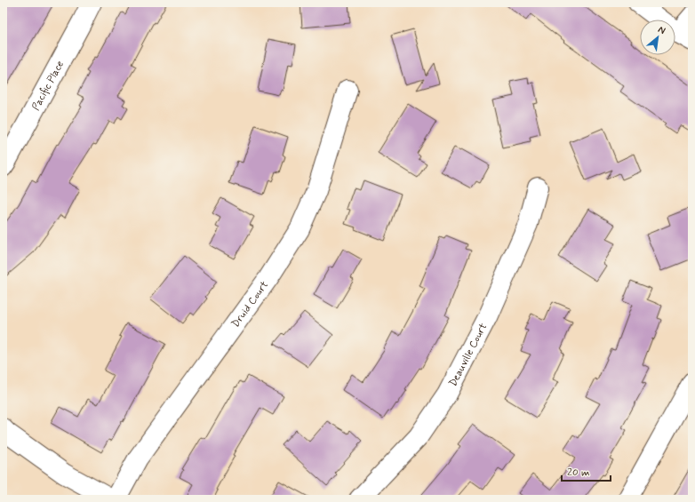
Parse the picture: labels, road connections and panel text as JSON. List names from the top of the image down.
{
  "streets": {
    "street": ["Pacific Place", "Druid Court", "Deauville Court"]
  },
  "scale_bar": "20 m",
  "north": "top right"
}
